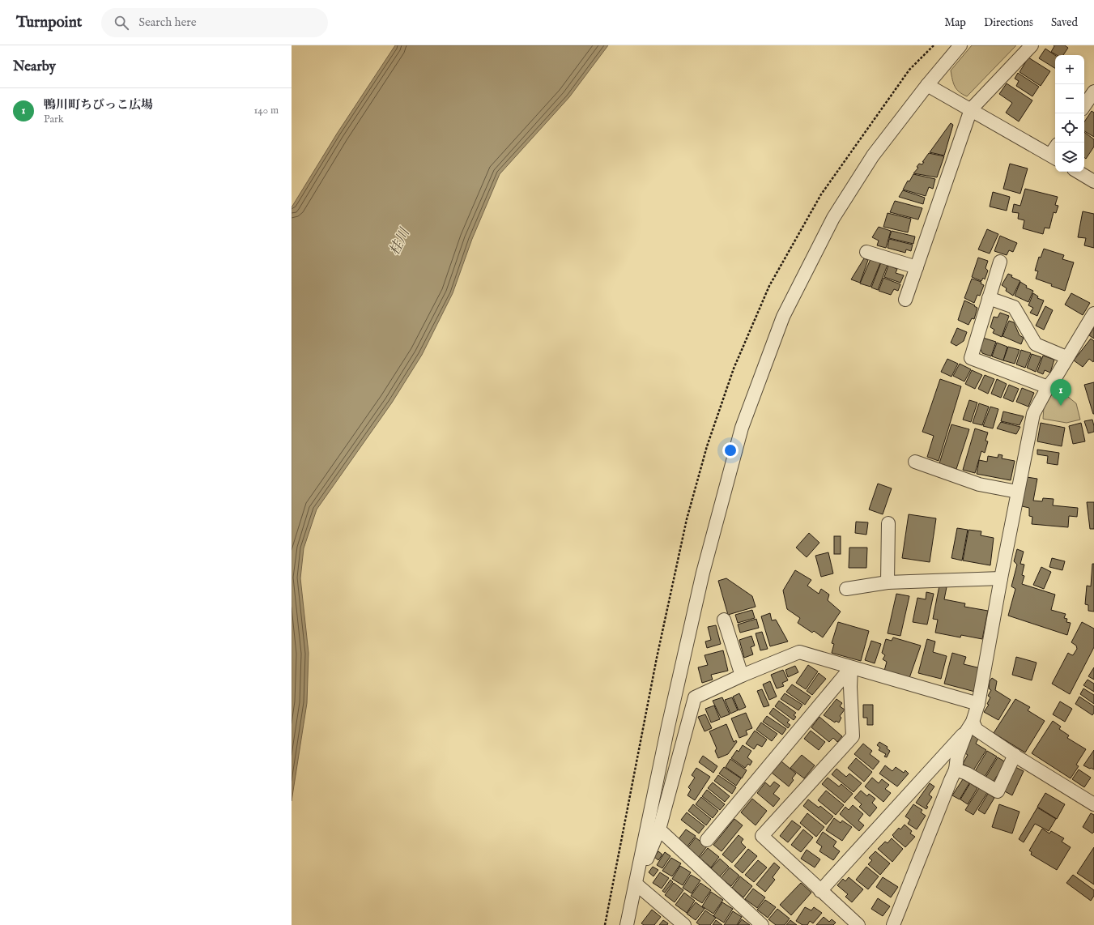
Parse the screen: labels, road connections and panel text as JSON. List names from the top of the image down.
{
  "water": ["桂川"],
  "page": {
    "header": "Turnpoint",
    "search": "Search here",
    "nav": ["Map", "Directions", "Saved"],
    "heading": "Nearby",
    "map_buttons": ["+", "−"],
    "list": [
      {
        "mark": "1",
        "name": "鴨川町ちびっこ広場",
        "note": "Park",
        "value": "140 m"
      }
    ],
    "pins": "1"
  }
}
